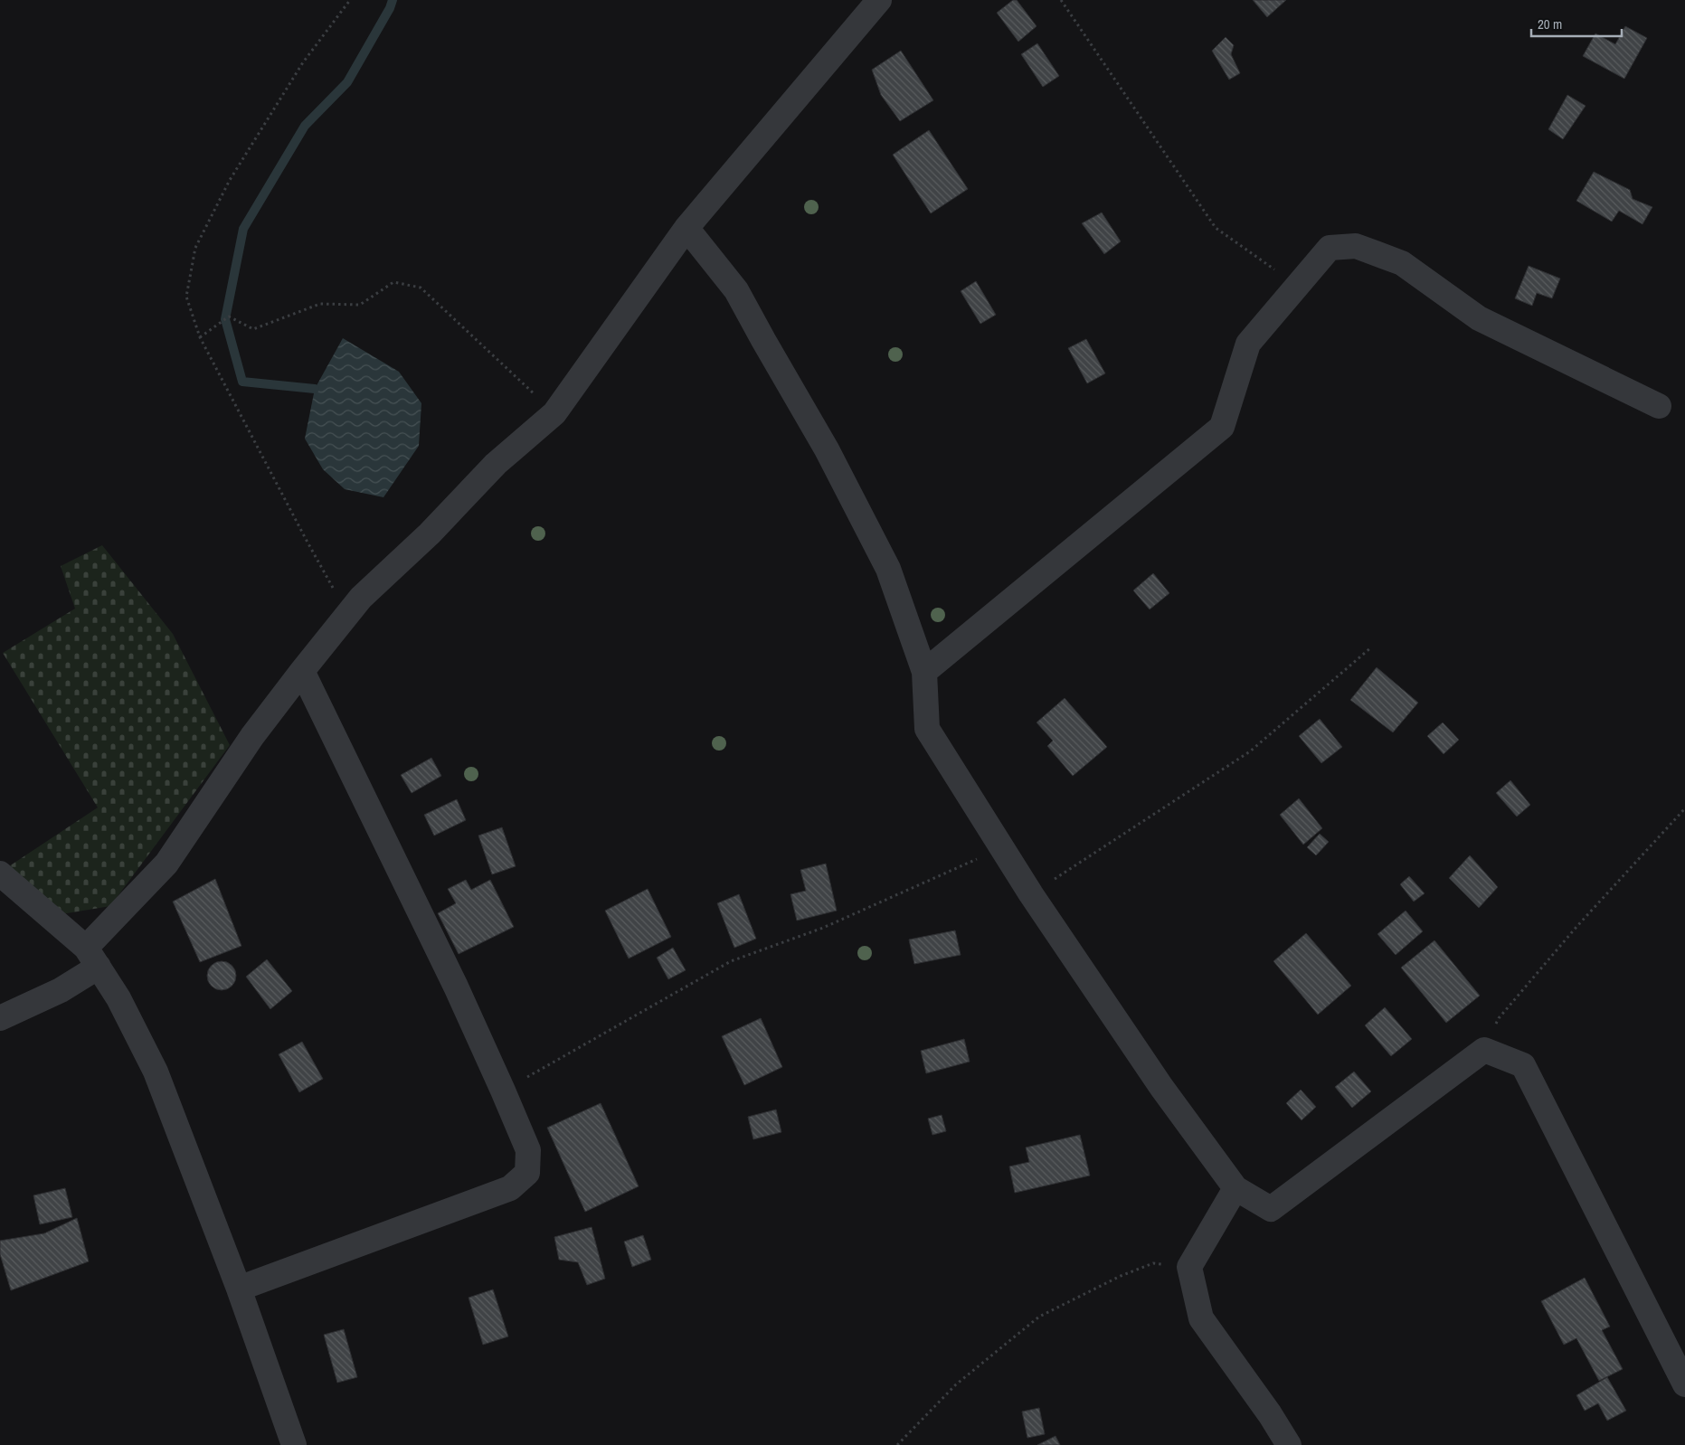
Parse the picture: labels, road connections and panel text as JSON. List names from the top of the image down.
{
  "scale_bar": "20 m"
}
